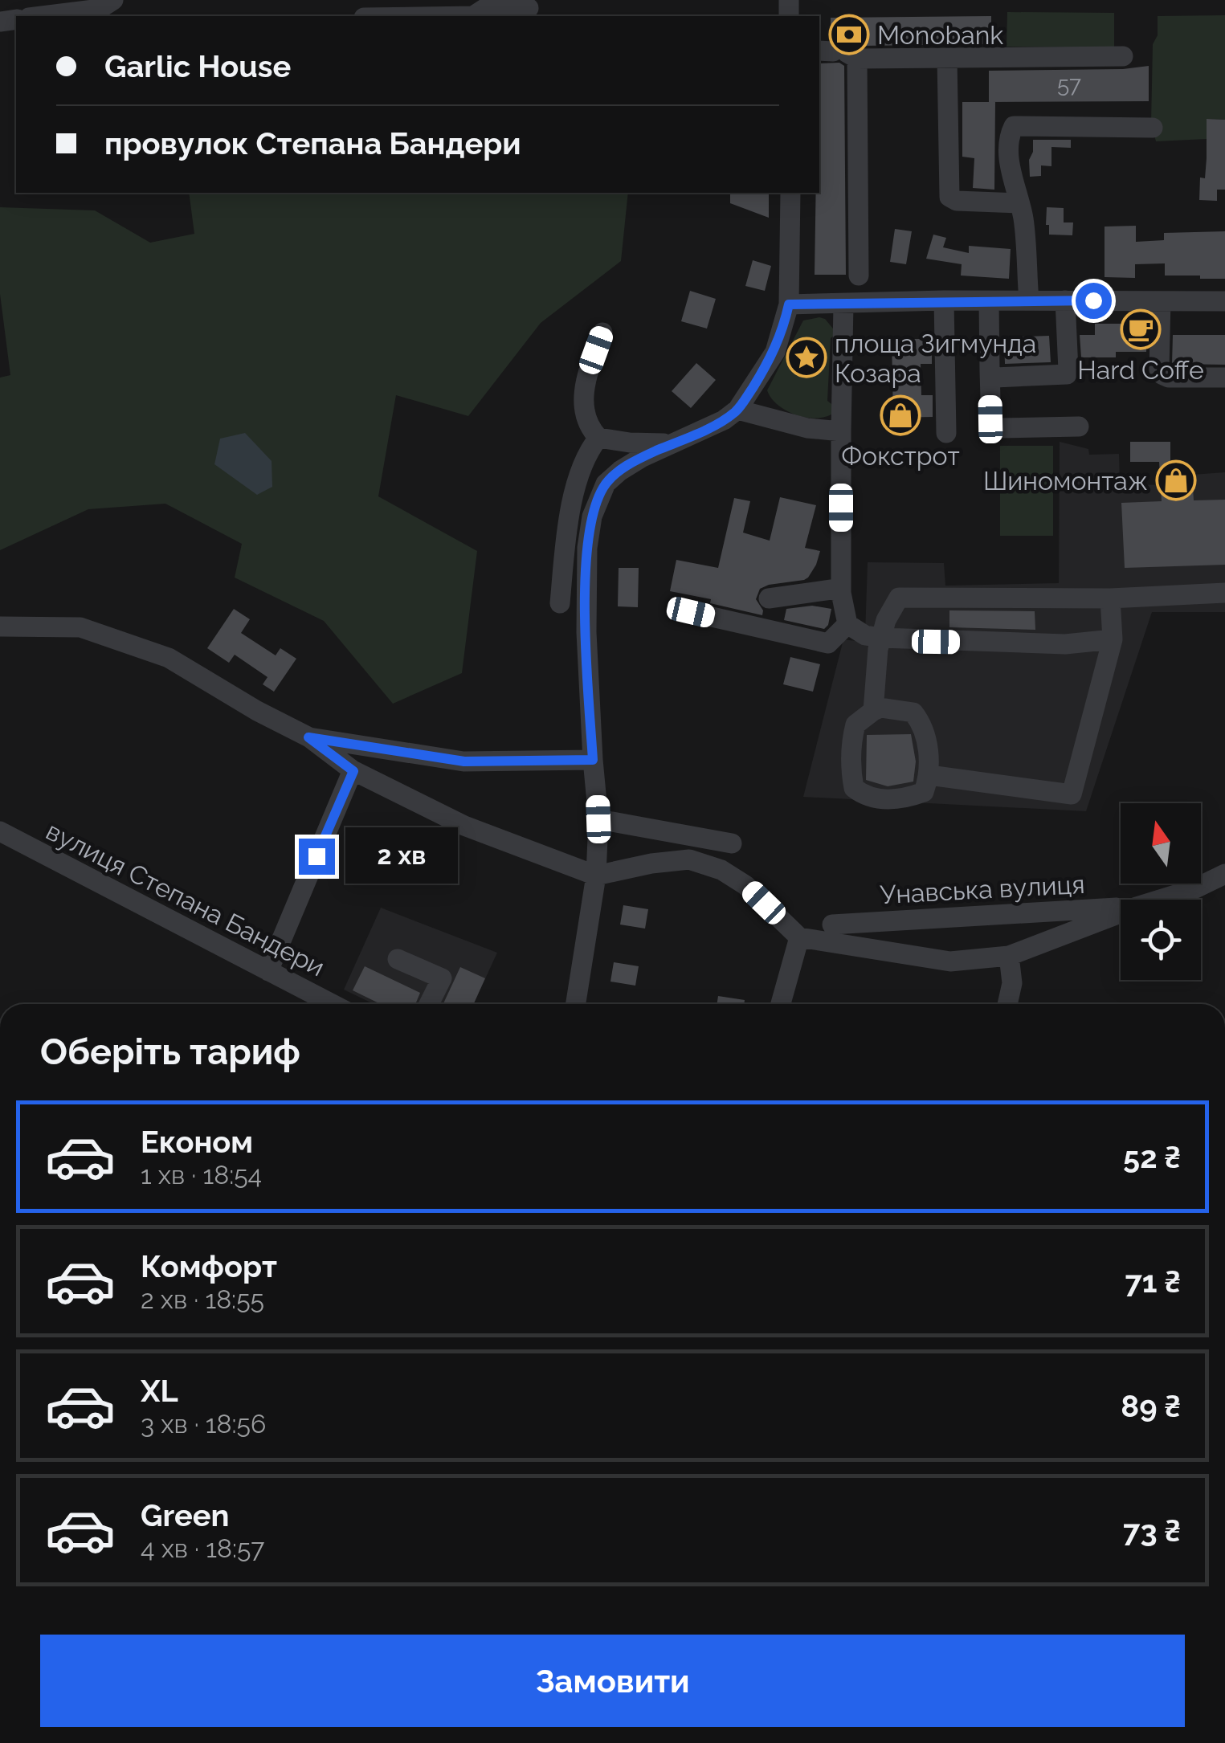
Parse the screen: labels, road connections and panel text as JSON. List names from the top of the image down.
{
  "streets": {
    "street": ["Унавська вулиця", "вулиця Степана Бандери"]
  },
  "places": {
    "bank": ["Monobank"],
    "cafe": ["Hard Coffe"],
    "place": ["площа Зигмунда Козара"],
    "shop": ["Фокстрот", "Шиномонтаж"]
  },
  "house_numbers": ["57"],
  "north": "top",
  "page": {
    "banner": ["Garlic House", "провулок Степана Бандери"],
    "bubble": "2 хв",
    "heading": "Оберіть тариф",
    "list": [
      {
        "name": "Економ",
        "note": "1 хв · 18:54",
        "value": "52 ₴"
      },
      {
        "name": "Комфорт",
        "note": "2 хв · 18:55",
        "value": "71 ₴"
      },
      {
        "name": "XL",
        "note": "3 хв · 18:56",
        "value": "89 ₴"
      },
      {
        "name": "Green",
        "note": "4 хв · 18:57",
        "value": "73 ₴"
      }
    ],
    "buttons": "Замовити"
  }
}
